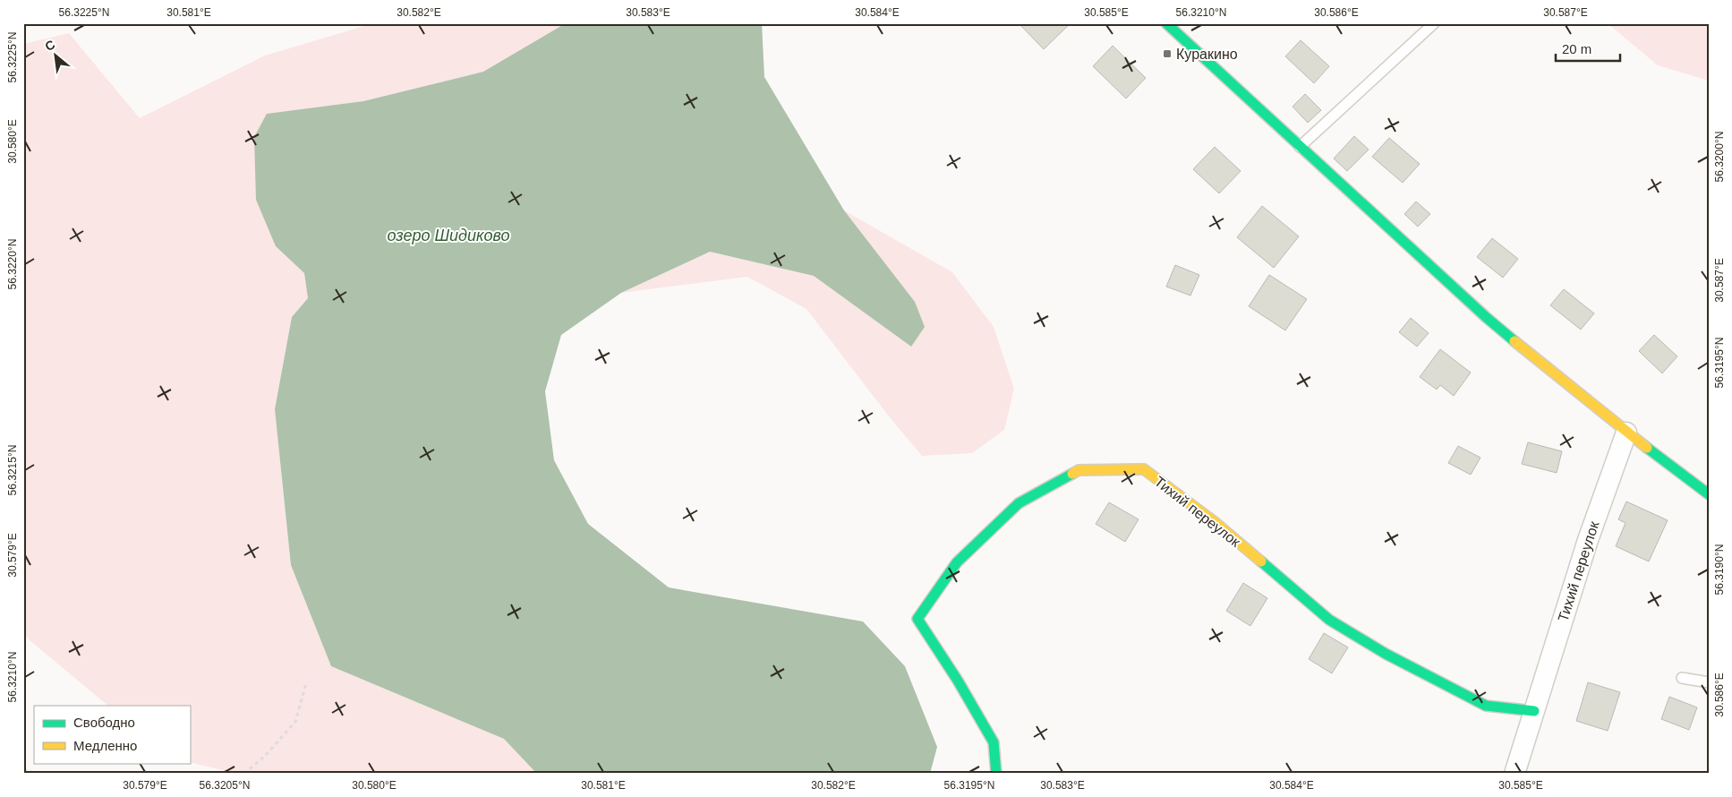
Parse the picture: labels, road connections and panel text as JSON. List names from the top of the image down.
{
  "streets": {
    "street": ["Тихий переулок"]
  },
  "water": ["озеро Шидиково"],
  "places": {
    "transit": ["Куракино"]
  },
  "legend": ["Свободно", "Медленно"],
  "scale_bar": "20 m",
  "north": "top left",
  "coordinates": [
    "56.3225°N",
    "30.581°E",
    "30.582°E",
    "30.583°E",
    "30.584°E",
    "30.585°E",
    "56.3210°N",
    "30.586°E",
    "30.587°E",
    "30.580°E",
    "56.3200°N",
    "56.3220°N",
    "56.3195°N",
    "56.3215°N",
    "30.579°E",
    "56.3190°N",
    "56.3205°N"
  ]
}
